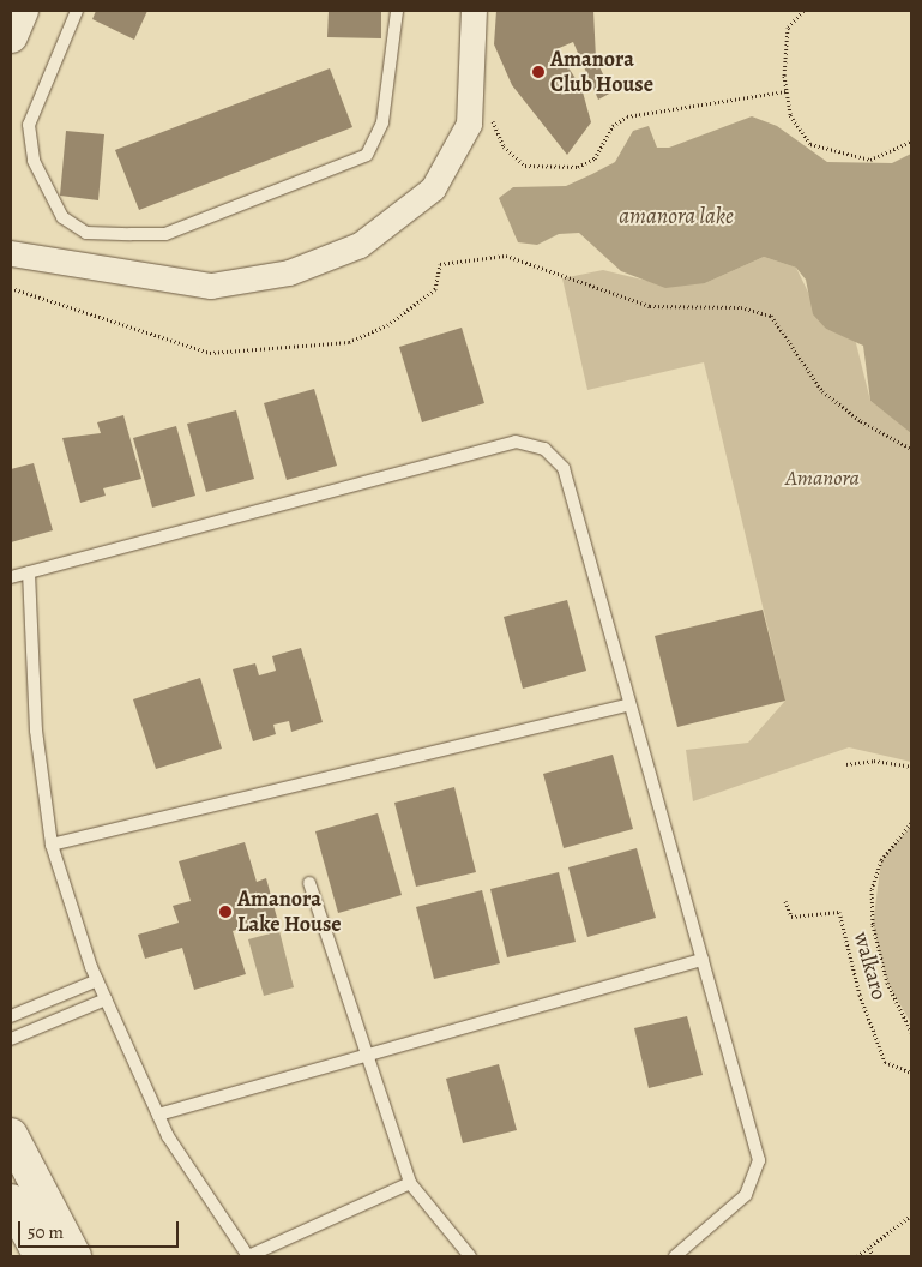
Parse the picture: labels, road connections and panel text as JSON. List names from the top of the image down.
{
  "streets": {
    "path": ["walkaro"]
  },
  "water": ["amanora lake"],
  "parks": ["Amanora"],
  "places": ["Amanora Club House", "Amanora Lake House"],
  "scale_bar": "50 m"
}
